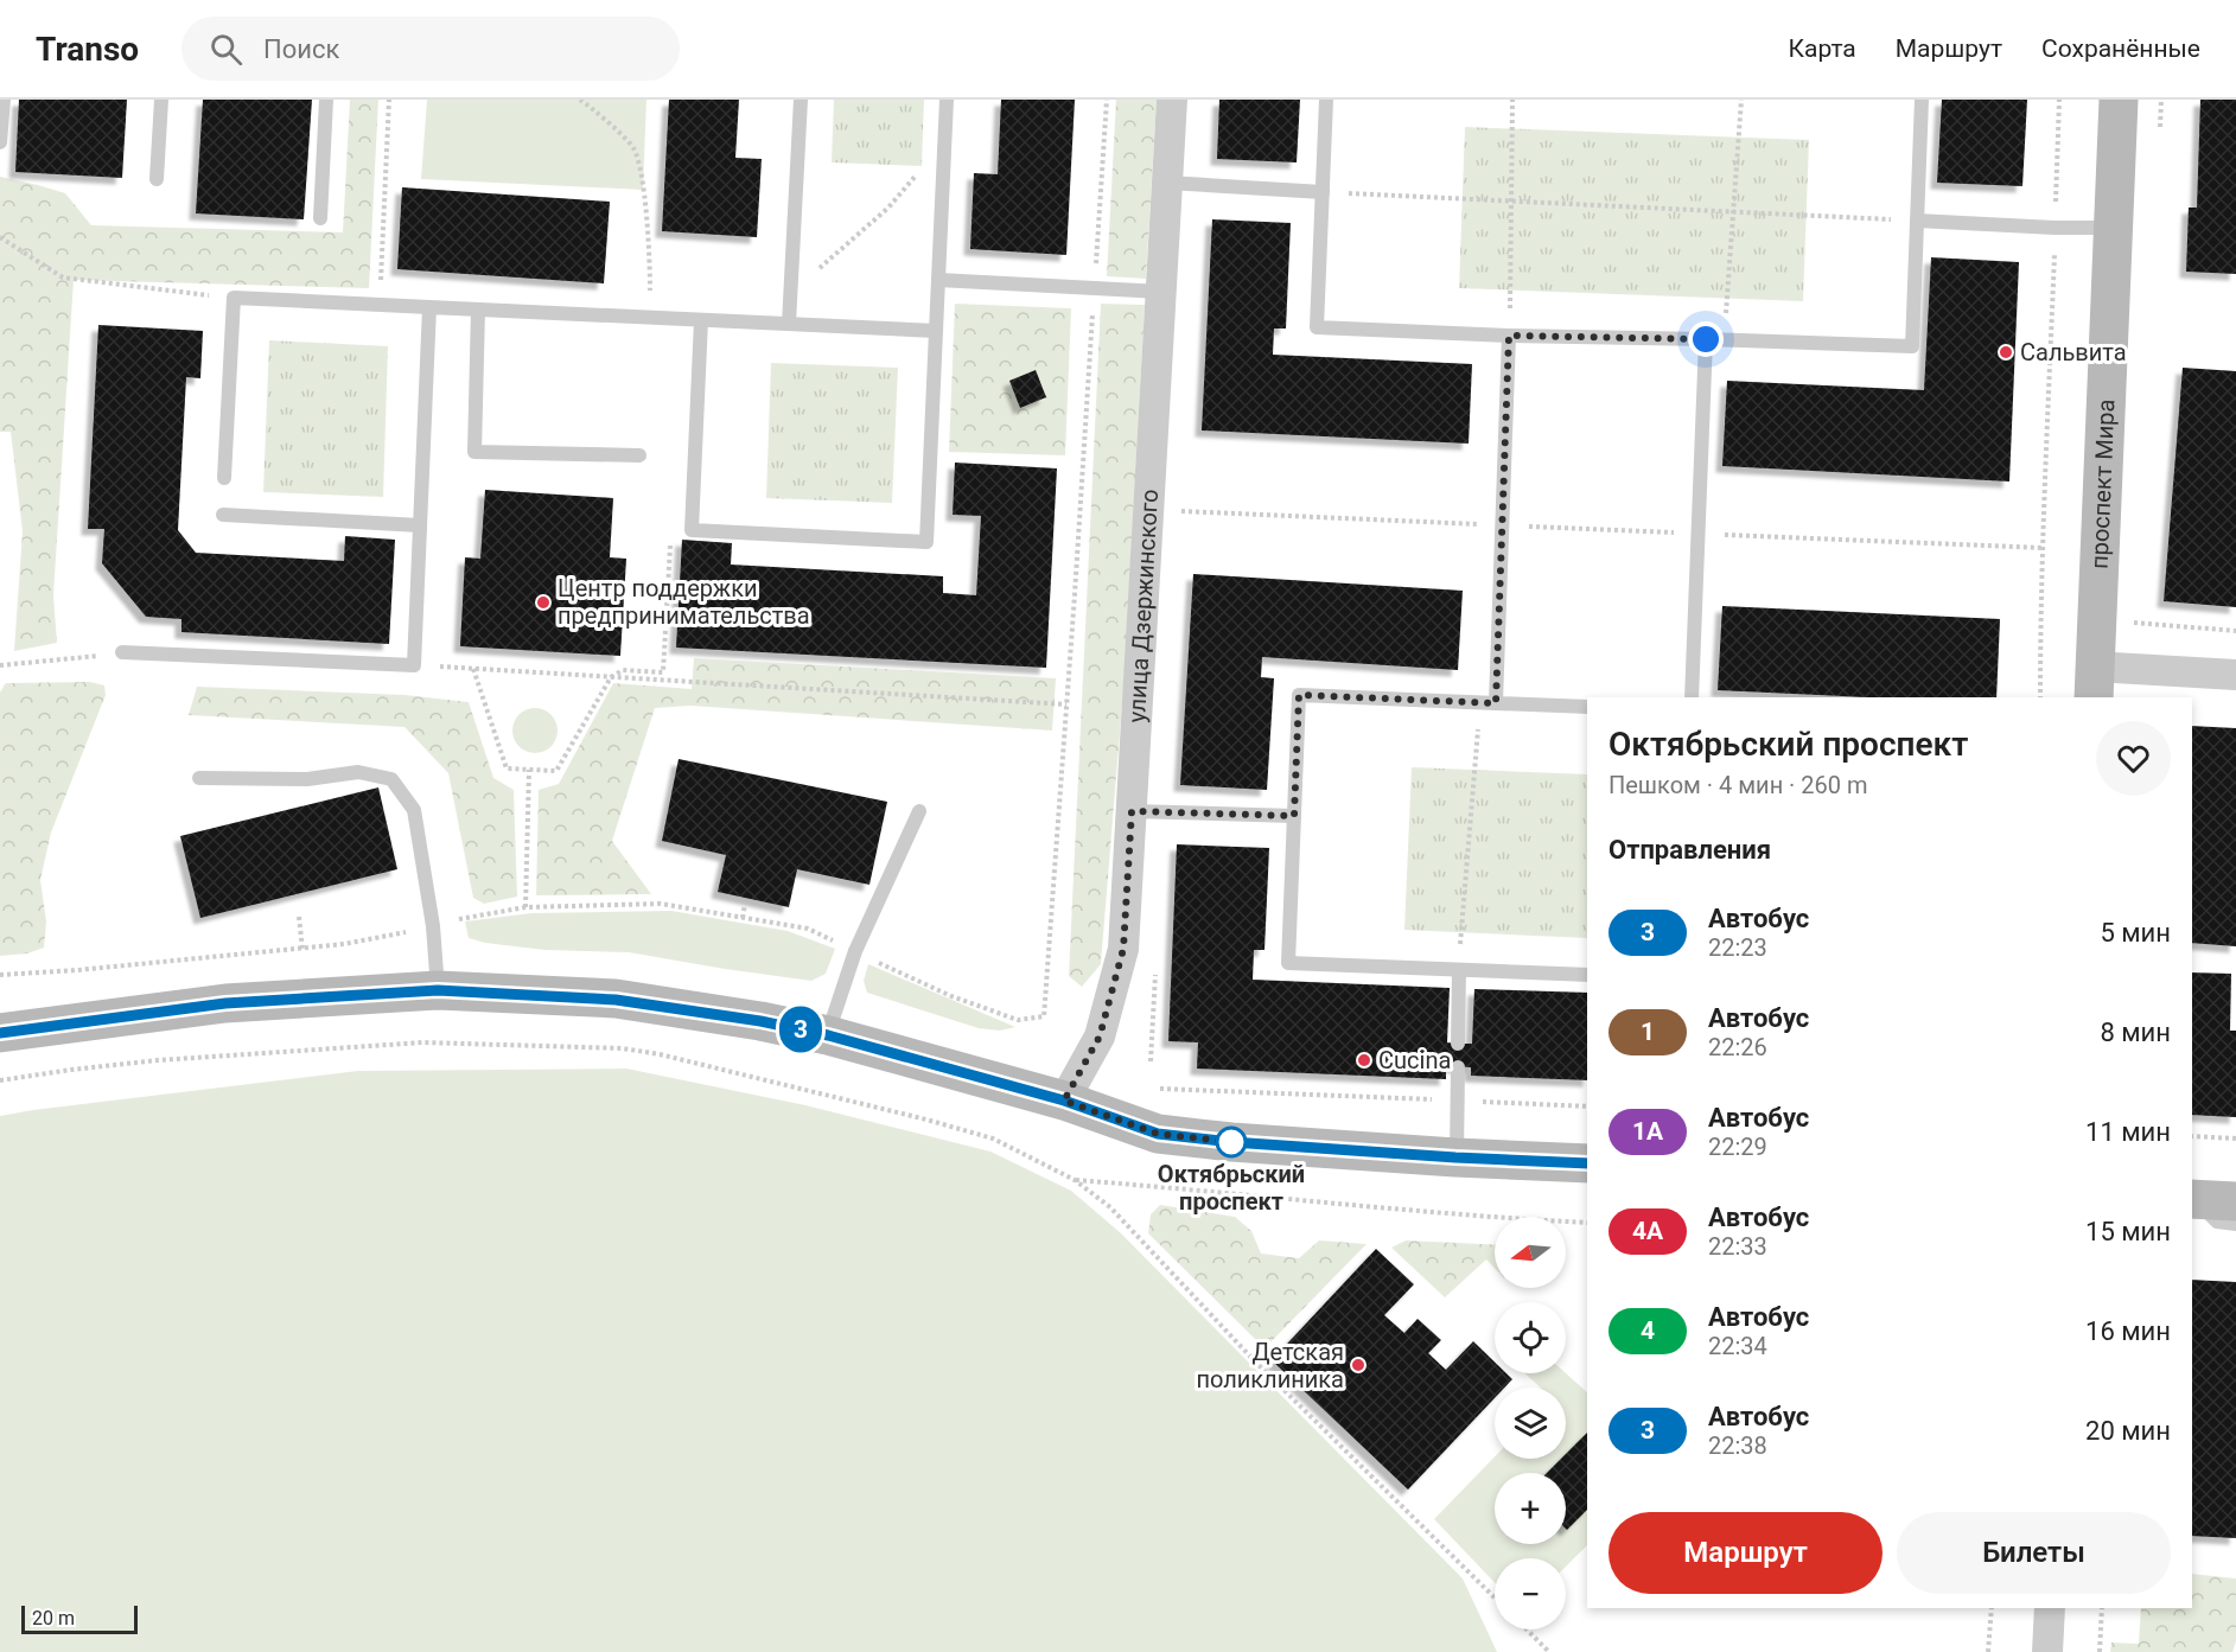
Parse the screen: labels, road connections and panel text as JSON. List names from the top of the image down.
{
  "streets": {
    "street": ["проспект Мира", "улица Дзержинского"]
  },
  "places": [
    "Сальвита",
    "Центр поддержки предпринимательства",
    "Cucina",
    "Октябрьский проспект",
    "Детская поликлиника"
  ],
  "lines": ["bus line 3"],
  "scale_bar": "20 m",
  "north": "left",
  "page": {
    "header": "Transo",
    "search": "Поиск",
    "nav": ["Карта", "Маршрут", "Сохранённые"],
    "on_map": "3",
    "heading": [
      ["Октябрьский проспект", "Пешком · 4 мин · 260 m"],
      "Отправления"
    ],
    "list": [
      {
        "mark": "3",
        "name": "Автобус",
        "note": "22:23",
        "value": "5 мин"
      },
      {
        "mark": "1",
        "name": "Автобус",
        "note": "22:26",
        "value": "8 мин"
      },
      {
        "mark": "1А",
        "name": "Автобус",
        "note": "22:29",
        "value": "11 мин"
      },
      {
        "mark": "4А",
        "name": "Автобус",
        "note": "22:33",
        "value": "15 мин"
      },
      {
        "mark": "4",
        "name": "Автобус",
        "note": "22:34",
        "value": "16 мин"
      },
      {
        "mark": "3",
        "name": "Автобус",
        "note": "22:38",
        "value": "20 мин"
      }
    ],
    "map_buttons": ["+", "−"],
    "buttons": ["Маршрут", "Билеты"],
    "scale": "20 m"
  }
}
